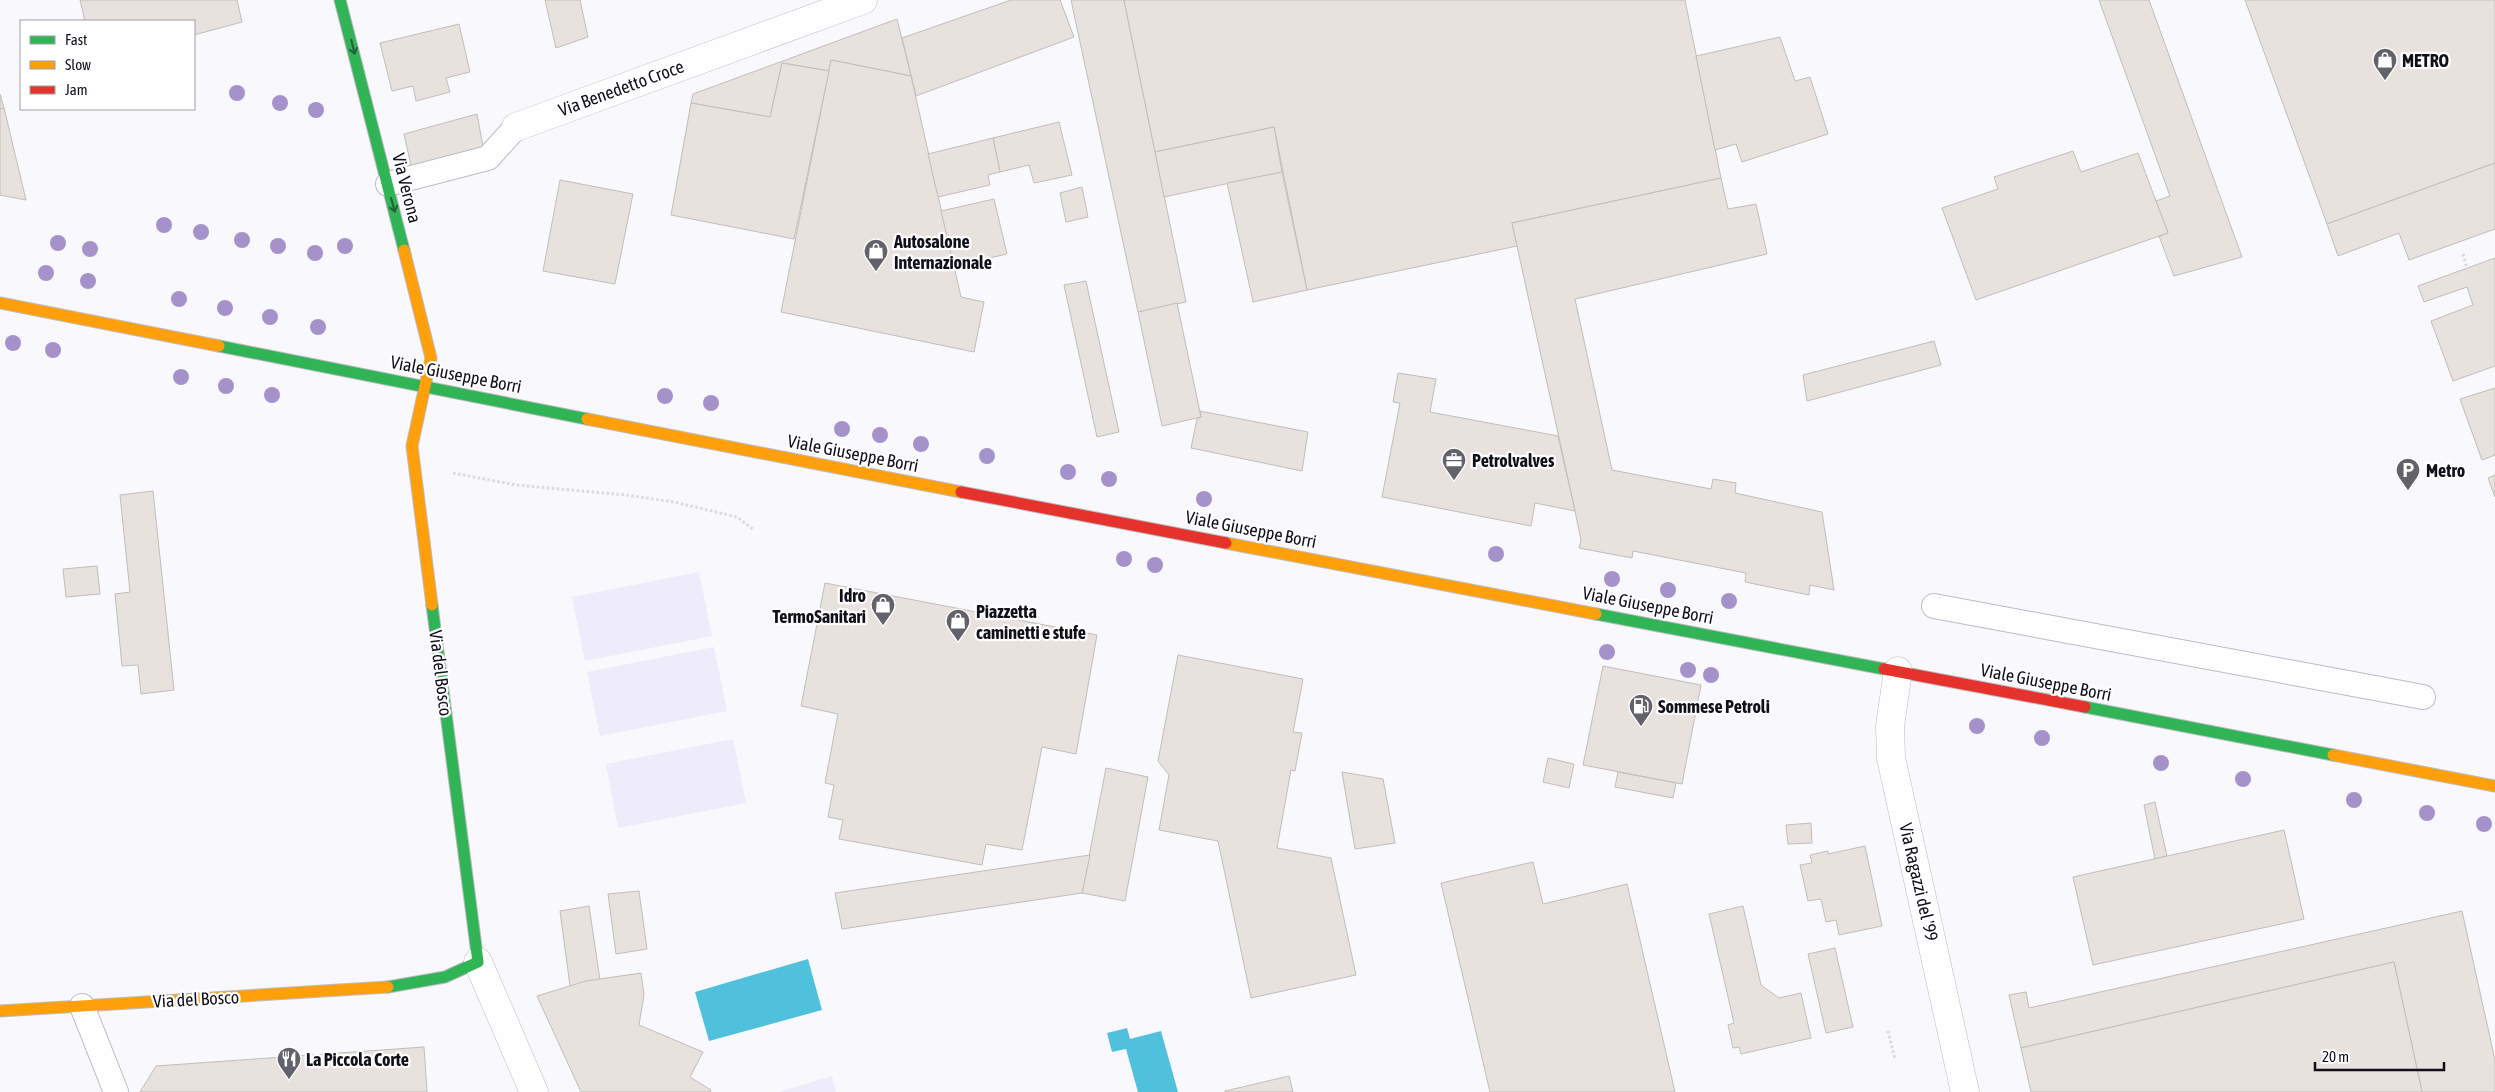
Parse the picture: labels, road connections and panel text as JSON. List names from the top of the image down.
{
  "streets": {
    "main road": ["Via Verona", "Viale Giuseppe Borri", "Via del Bosco"],
    "street": ["Via Benedetto Croce", "Via Ragazzi del '99"]
  },
  "crossings": [
    ["Via Benedetto Croce", "Via Verona"],
    ["Via Verona", "Viale Giuseppe Borri"],
    ["Via Verona", "Via del Bosco"],
    ["Viale Giuseppe Borri", "Via del Bosco"],
    ["Viale Giuseppe Borri", "Via Ragazzi del '99"]
  ],
  "one_way": ["Via Verona"],
  "places": {
    "shop": [
      "METRO",
      "Autosalone Internazionale",
      "Idro TermoSanitari",
      "Piazzetta caminetti e stufe"
    ],
    "office": ["Petrolvalves"],
    "parking": ["Metro"],
    "fuel station": ["Sommese Petroli"],
    "restaurant": ["La Piccola Corte"]
  },
  "legend": ["Fast", "Slow", "Jam"],
  "scale_bar": "20 m"
}
